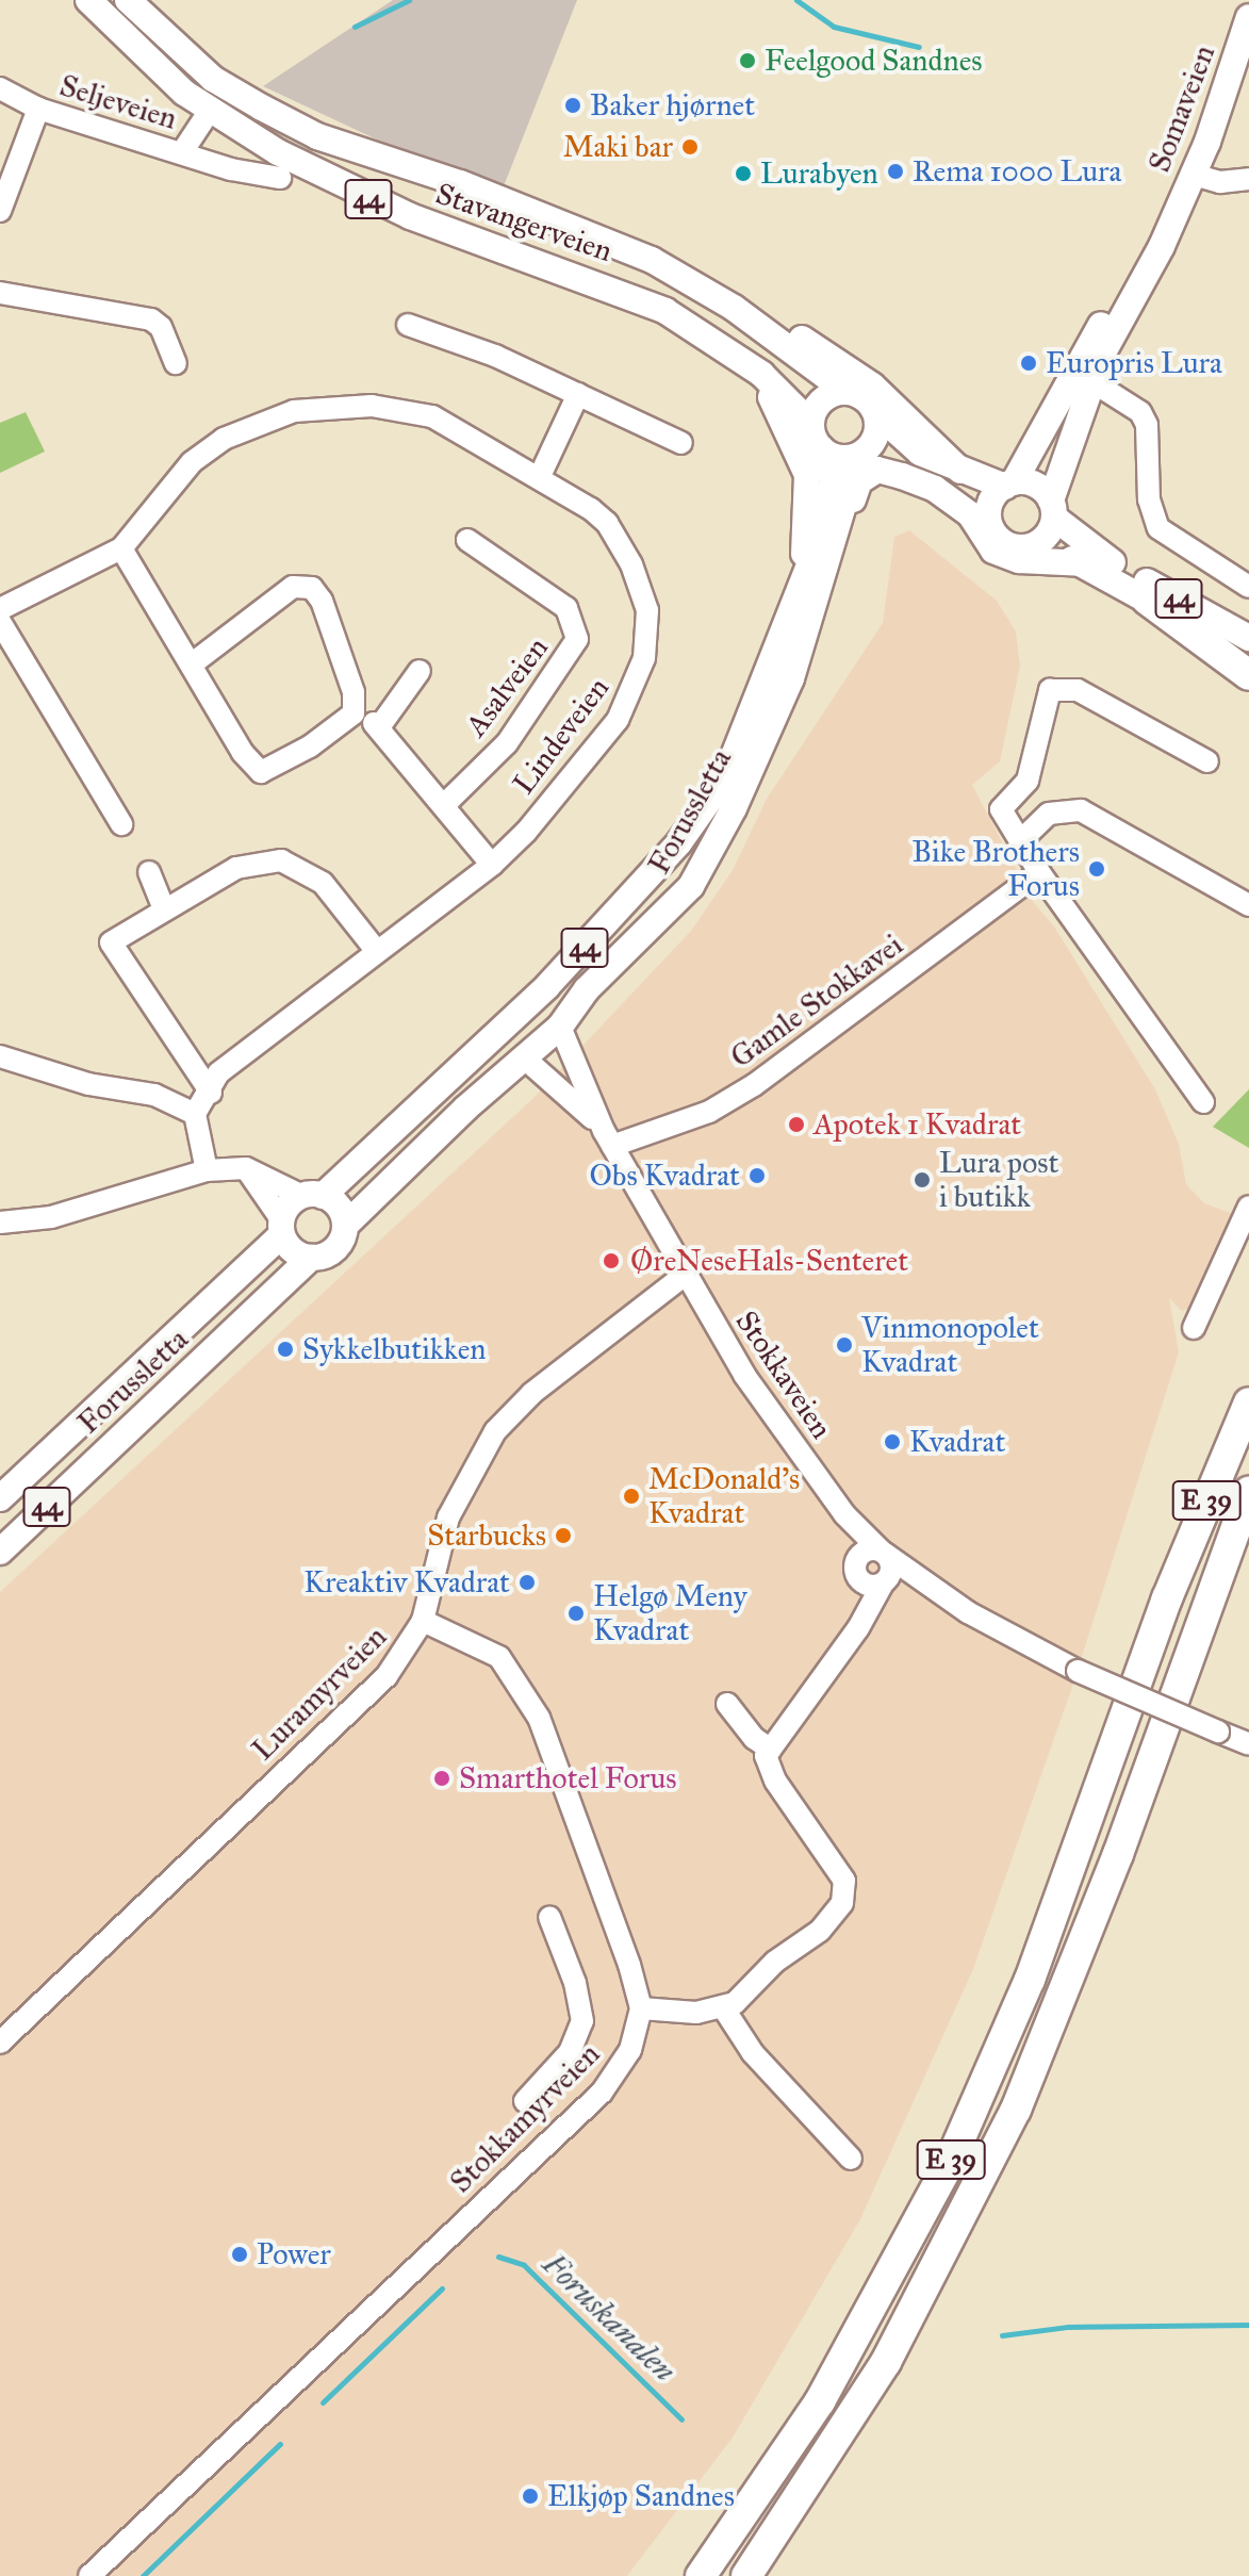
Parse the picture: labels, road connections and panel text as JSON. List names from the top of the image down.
{
  "streets": {
    "highway": ["E 39"],
    "main road": [
      "Somaveien",
      "44",
      "Stavangerveien",
      "Forussletta"
    ],
    "street": [
      "Seljeveien",
      "Asalveien",
      "Lindeveien",
      "Gamle Stokkavei",
      "Stokkaveien",
      "Luramyrveien",
      "Stokkamyrveien"
    ]
  },
  "crossings": [
    ["Seljeveien", "Stavangerveien"],
    ["Somaveien", "44"],
    ["Somaveien", "Stavangerveien"],
    ["44", "Stavangerveien"],
    ["Stavangerveien", "Forussletta"],
    ["Forussletta", "Stokkaveien"],
    ["Gamle Stokkavei", "Stokkaveien"],
    ["Stokkaveien", "Luramyrveien"]
  ],
  "water": ["Foruskanalen"],
  "places": [
    "Feelgood Sandnes",
    "Baker hjørnet",
    "Maki bar",
    "Rema 1000 Lura",
    "Lurabyen",
    "Europris Lura",
    "Bike Brothers Forus",
    "Apotek 1 Kvadrat",
    "Obs Kvadrat",
    "Lura post i butikk",
    "ØreNeseHals-Senteret",
    "Vinmonopolet Kvadrat",
    "Sykkelbutikken",
    "Kvadrat",
    "McDonald's Kvadrat",
    "Starbucks",
    "Kreaktiv Kvadrat",
    "Helgø Meny Kvadrat",
    "Smarthotel Forus",
    "Power",
    "Elkjøp Sandnes"
  ]
}
